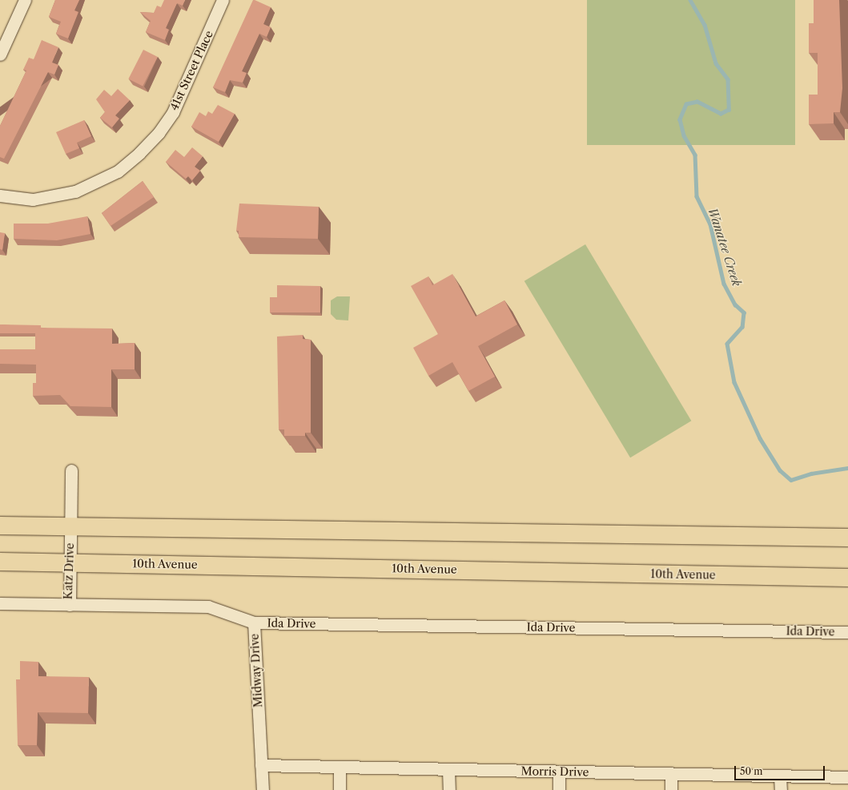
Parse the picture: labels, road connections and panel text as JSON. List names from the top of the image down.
{
  "streets": {
    "main road": ["10th Avenue"],
    "street": [
      "41st Street Place",
      "Katz Drive",
      "Ida Drive",
      "Midway Drive",
      "Morris Drive"
    ]
  },
  "crossings": [
    ["10th Avenue", "Katz Drive"],
    ["Katz Drive", "Midway Drive"],
    ["Ida Drive", "Midway Drive"],
    ["Midway Drive", "Morris Drive"]
  ],
  "water": ["Wanatee Creek"],
  "scale_bar": "50 m"
}
